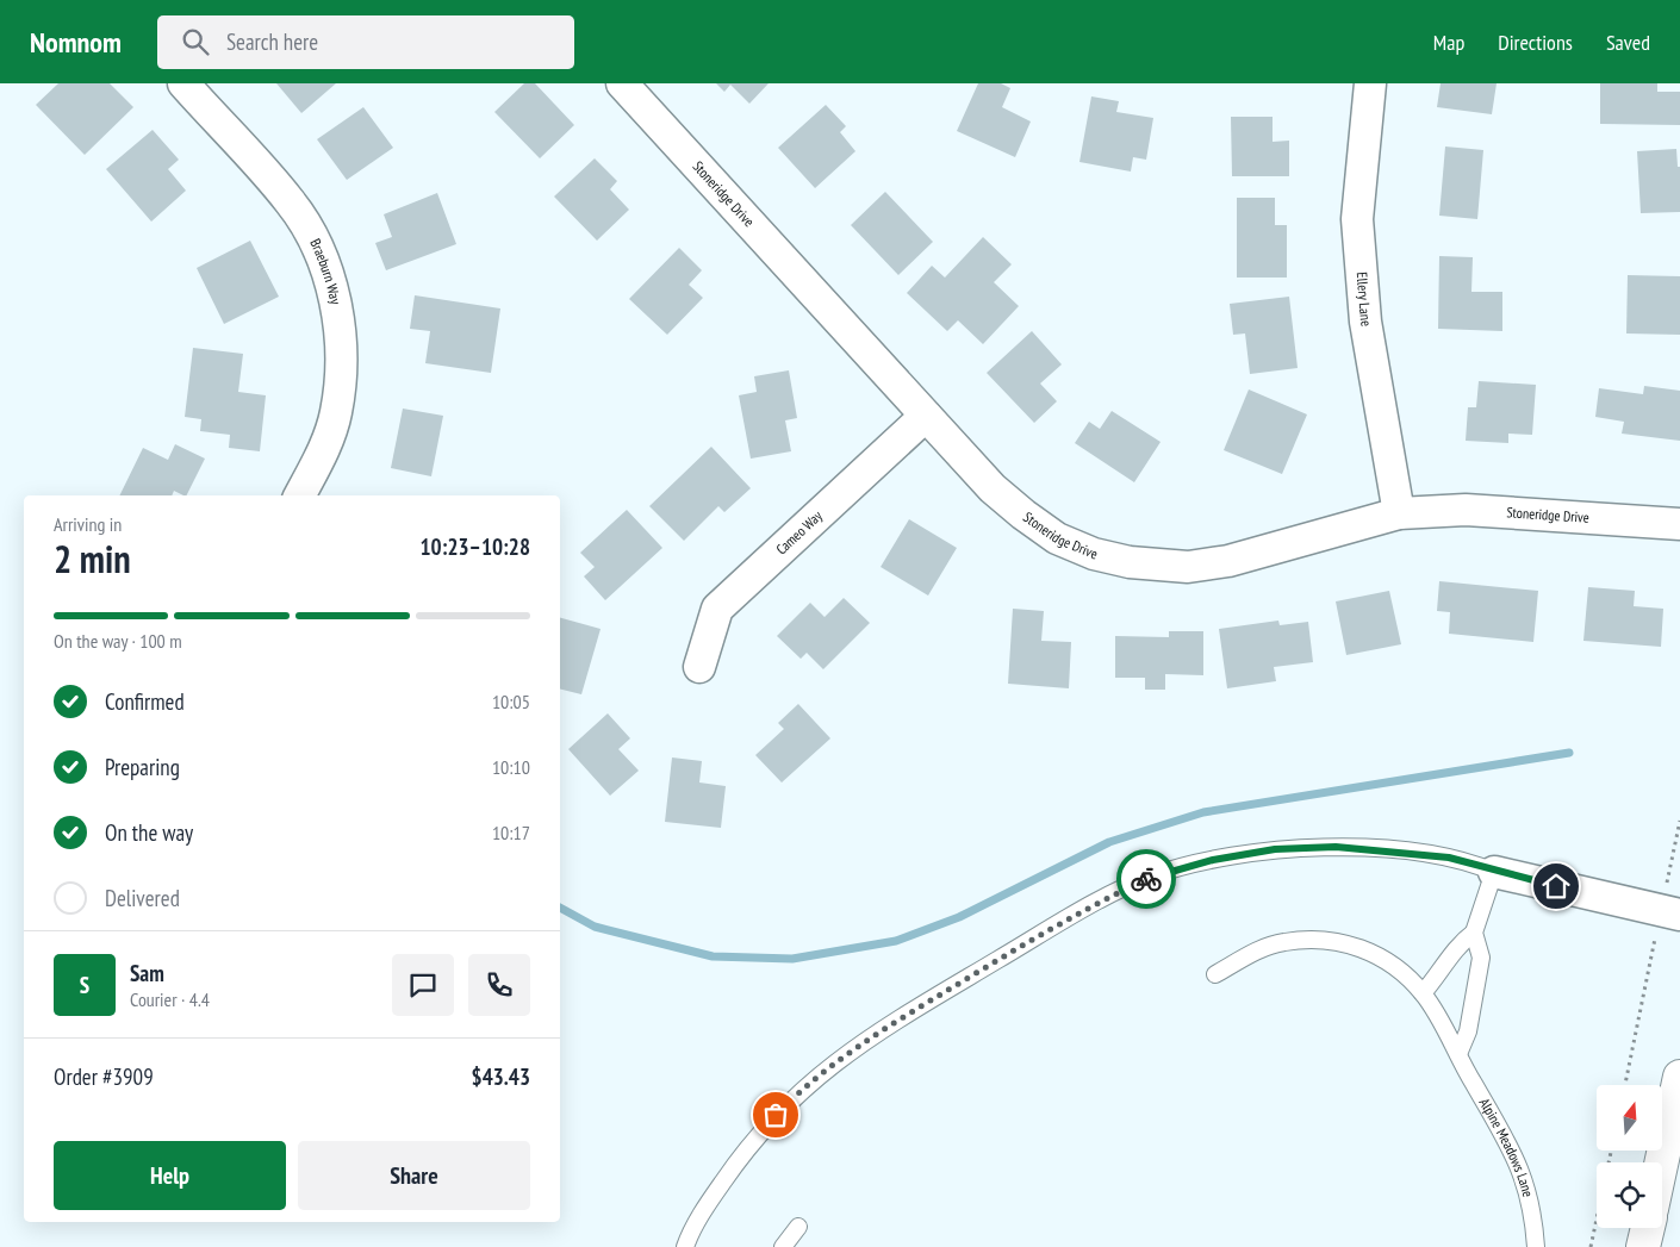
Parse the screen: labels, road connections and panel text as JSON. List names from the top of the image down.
{
  "streets": {
    "street": [
      "Stoneridge Drive",
      "Braeburn Way",
      "Ellery Lane",
      "Cameo Way"
    ],
    "lane": ["Alpine Meadows Lane"]
  },
  "crossings": [
    ["Stoneridge Drive", "Ellery Lane"],
    ["Stoneridge Drive", "Cameo Way"]
  ],
  "north": "top",
  "page": {
    "header": "Nomnom",
    "search": "Search here",
    "nav": ["Map", "Directions", "Saved"],
    "heading": ["2 min", "Arriving in", "10:23–10:28"],
    "panel": [
      "Sam",
      "Courier · 4.4",
      "Order #3909",
      "$43.43"
    ],
    "bar": "On the way · 100 m",
    "list": [
      ["Confirmed", "10:05"],
      ["Preparing", "10:10"],
      ["On the way", "10:17"],
      "Delivered"
    ],
    "round": "S",
    "buttons": ["Help", "Share"]
  }
}
